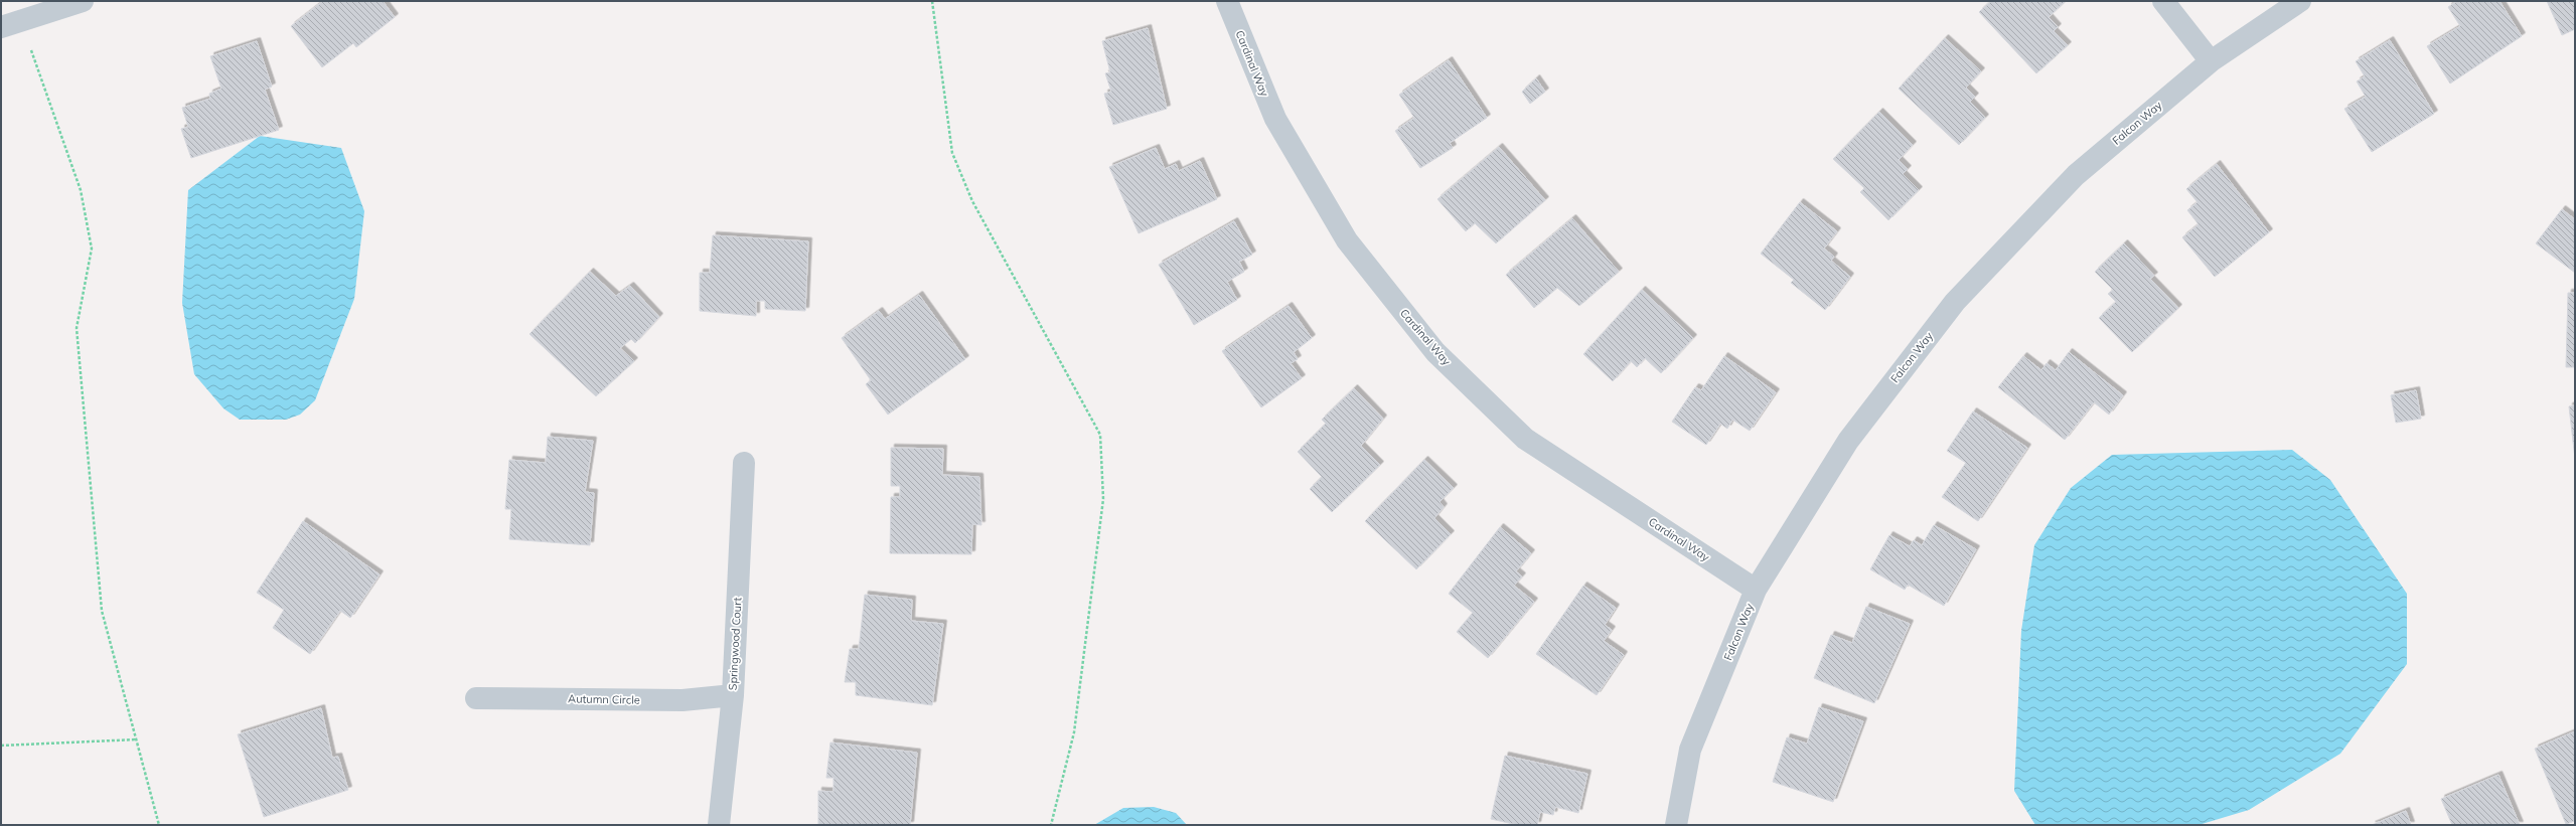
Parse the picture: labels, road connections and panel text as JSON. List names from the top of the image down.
{
  "streets": {
    "street": [
      "Cardinal Way",
      "Falcon Way",
      "Springwood Court",
      "Autumn Circle"
    ]
  },
  "crossings": [
    ["Cardinal Way", "Falcon Way"],
    ["Springwood Court", "Autumn Circle"]
  ]
}
